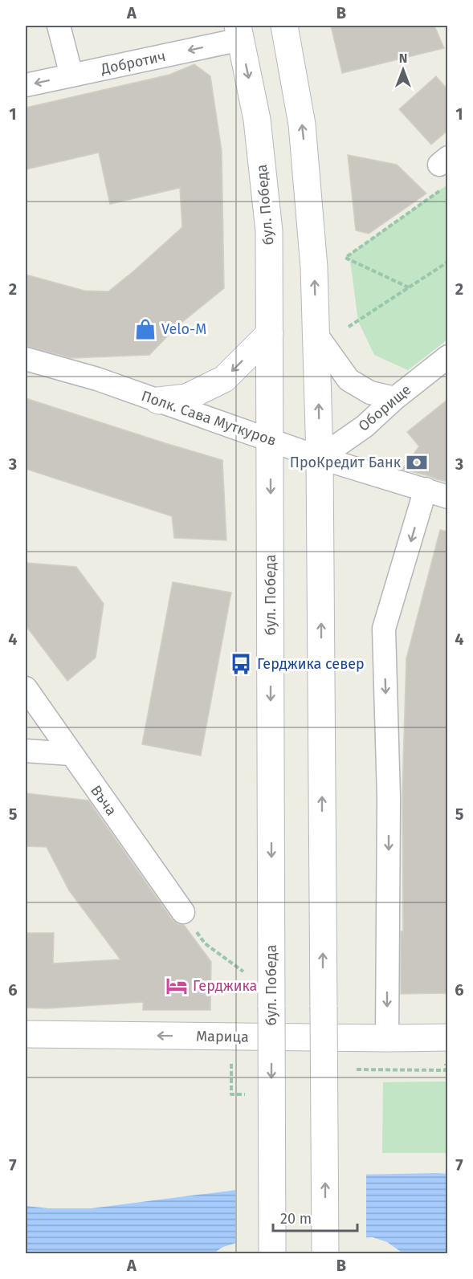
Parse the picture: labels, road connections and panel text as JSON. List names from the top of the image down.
{
  "streets": {
    "main road": ["бул. Победа", "Марица"],
    "street": [
      "Добротич",
      "Оборище",
      "Полк. Сава Муткуров",
      "Въча"
    ]
  },
  "crossings": [
    ["Добротич", "бул. Победа"],
    ["бул. Победа", "Полк. Сава Муткуров"],
    ["Оборище", "Полк. Сава Муткуров"]
  ],
  "one_way": ["Добротич", "Марица"],
  "places": {
    "shop": ["Velo-M"],
    "bank": ["ПроКредит Банк"],
    "bus stop": ["Герджика север"],
    "hotel": ["Герджика"]
  },
  "scale_bar": "20 m",
  "north": "top",
  "grid": {
    "columns": ["A", "B"],
    "rows": [
      "1",
      "2",
      "3",
      "4",
      "5",
      "6",
      "7"
    ]
  }
}
